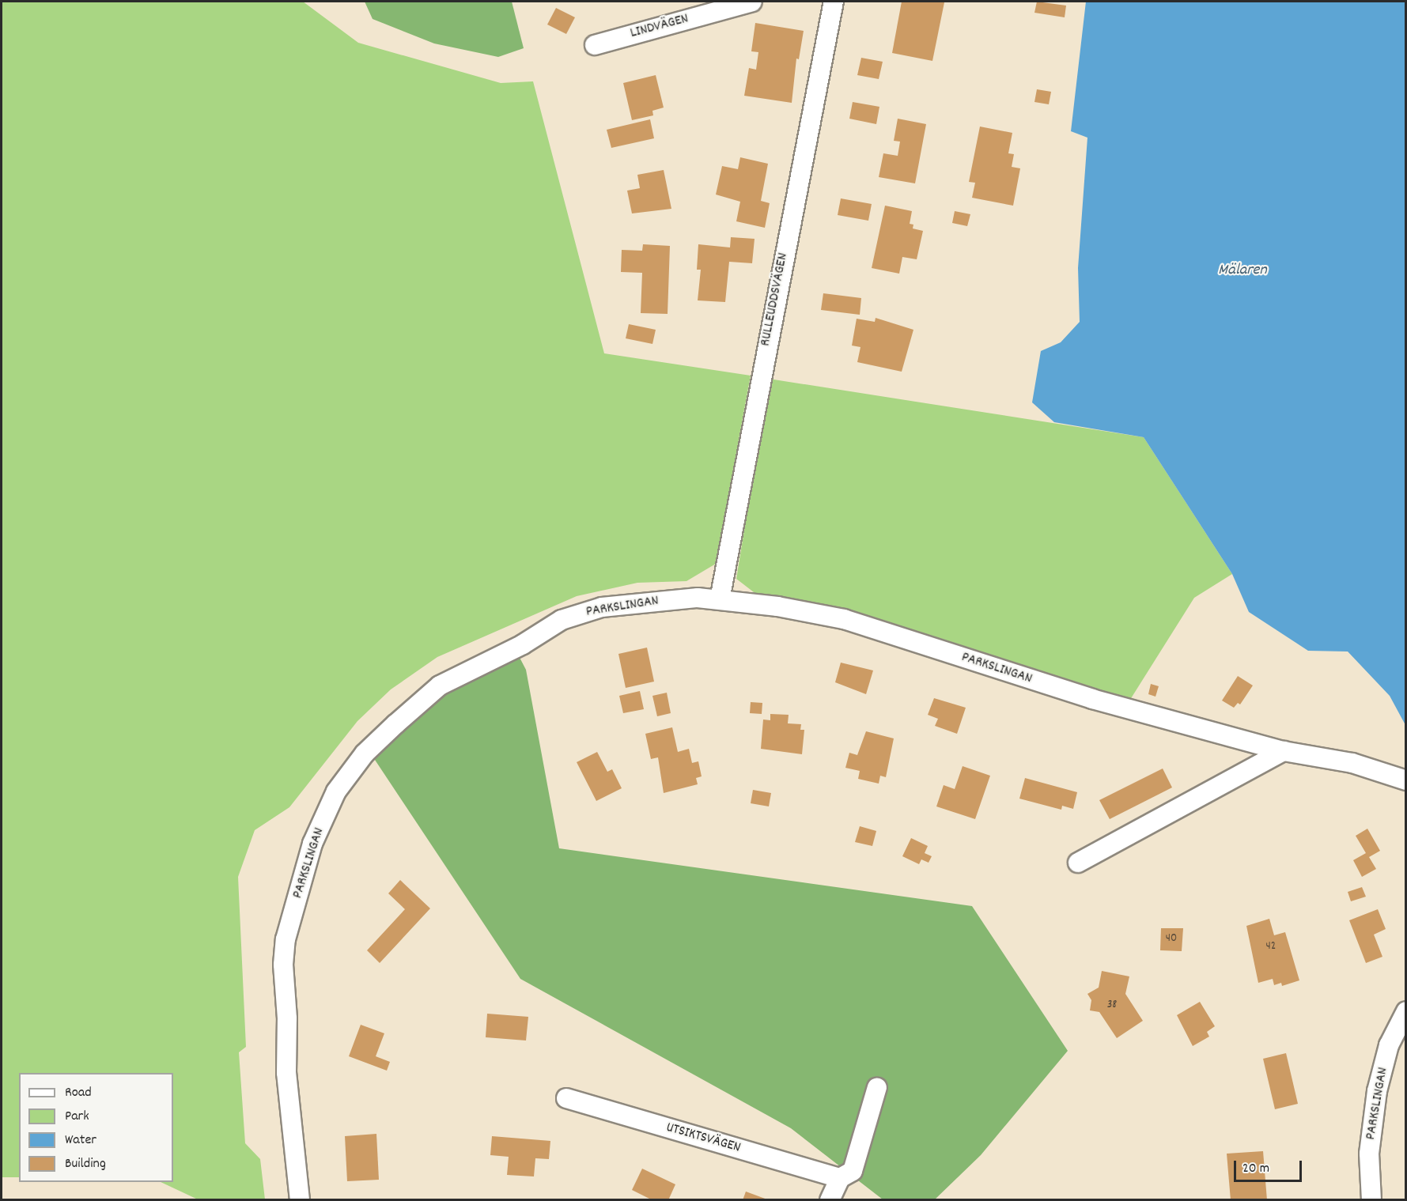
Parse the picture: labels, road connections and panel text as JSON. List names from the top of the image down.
{
  "streets": {
    "street": [
      "LINDVÄGEN",
      "RULLEUDDSVÄGEN",
      "PARKSLINGAN",
      "UTSIKTSVÄGEN"
    ]
  },
  "crossings": [
    ["RULLEUDDSVÄGEN", "PARKSLINGAN"]
  ],
  "water": ["Mälaren"],
  "house_numbers": ["40", "42", "38"],
  "legend": [
    "Road",
    "Park",
    "Water",
    "Building"
  ],
  "scale_bar": "20 m"
}
